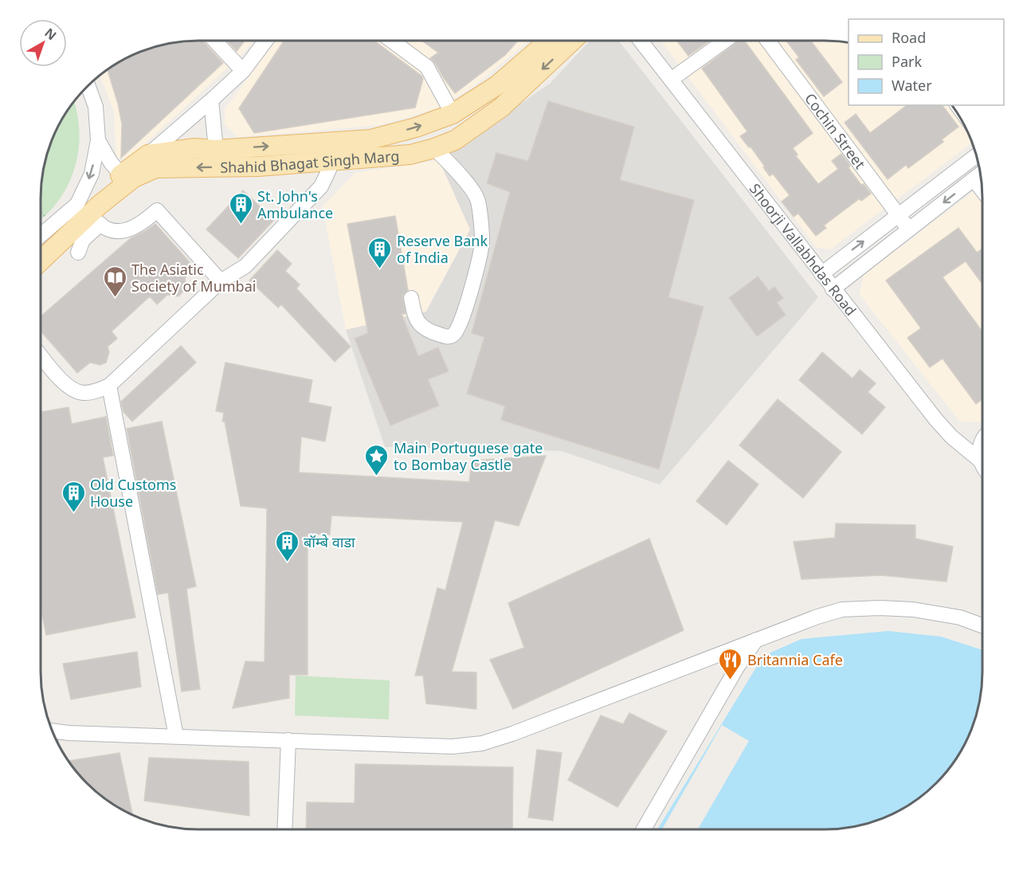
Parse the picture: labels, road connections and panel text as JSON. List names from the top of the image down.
{
  "streets": {
    "main road": ["Shahid Bhagat Singh Marg"],
    "street": ["Cochin Street", "Shoorji Vallabhdas Road"]
  },
  "places": {
    "building": [
      "St. John's Ambulance",
      "Reserve Bank of India",
      "Old Customs House",
      "बॉम्बे वाडा"
    ],
    "library": ["The Asiatic Society of Mumbai"],
    "place": ["Main Portuguese gate to Bombay Castle"],
    "restaurant": ["Britannia Cafe"]
  },
  "legend": ["Road", "Park", "Water"],
  "north": "top right"
}
